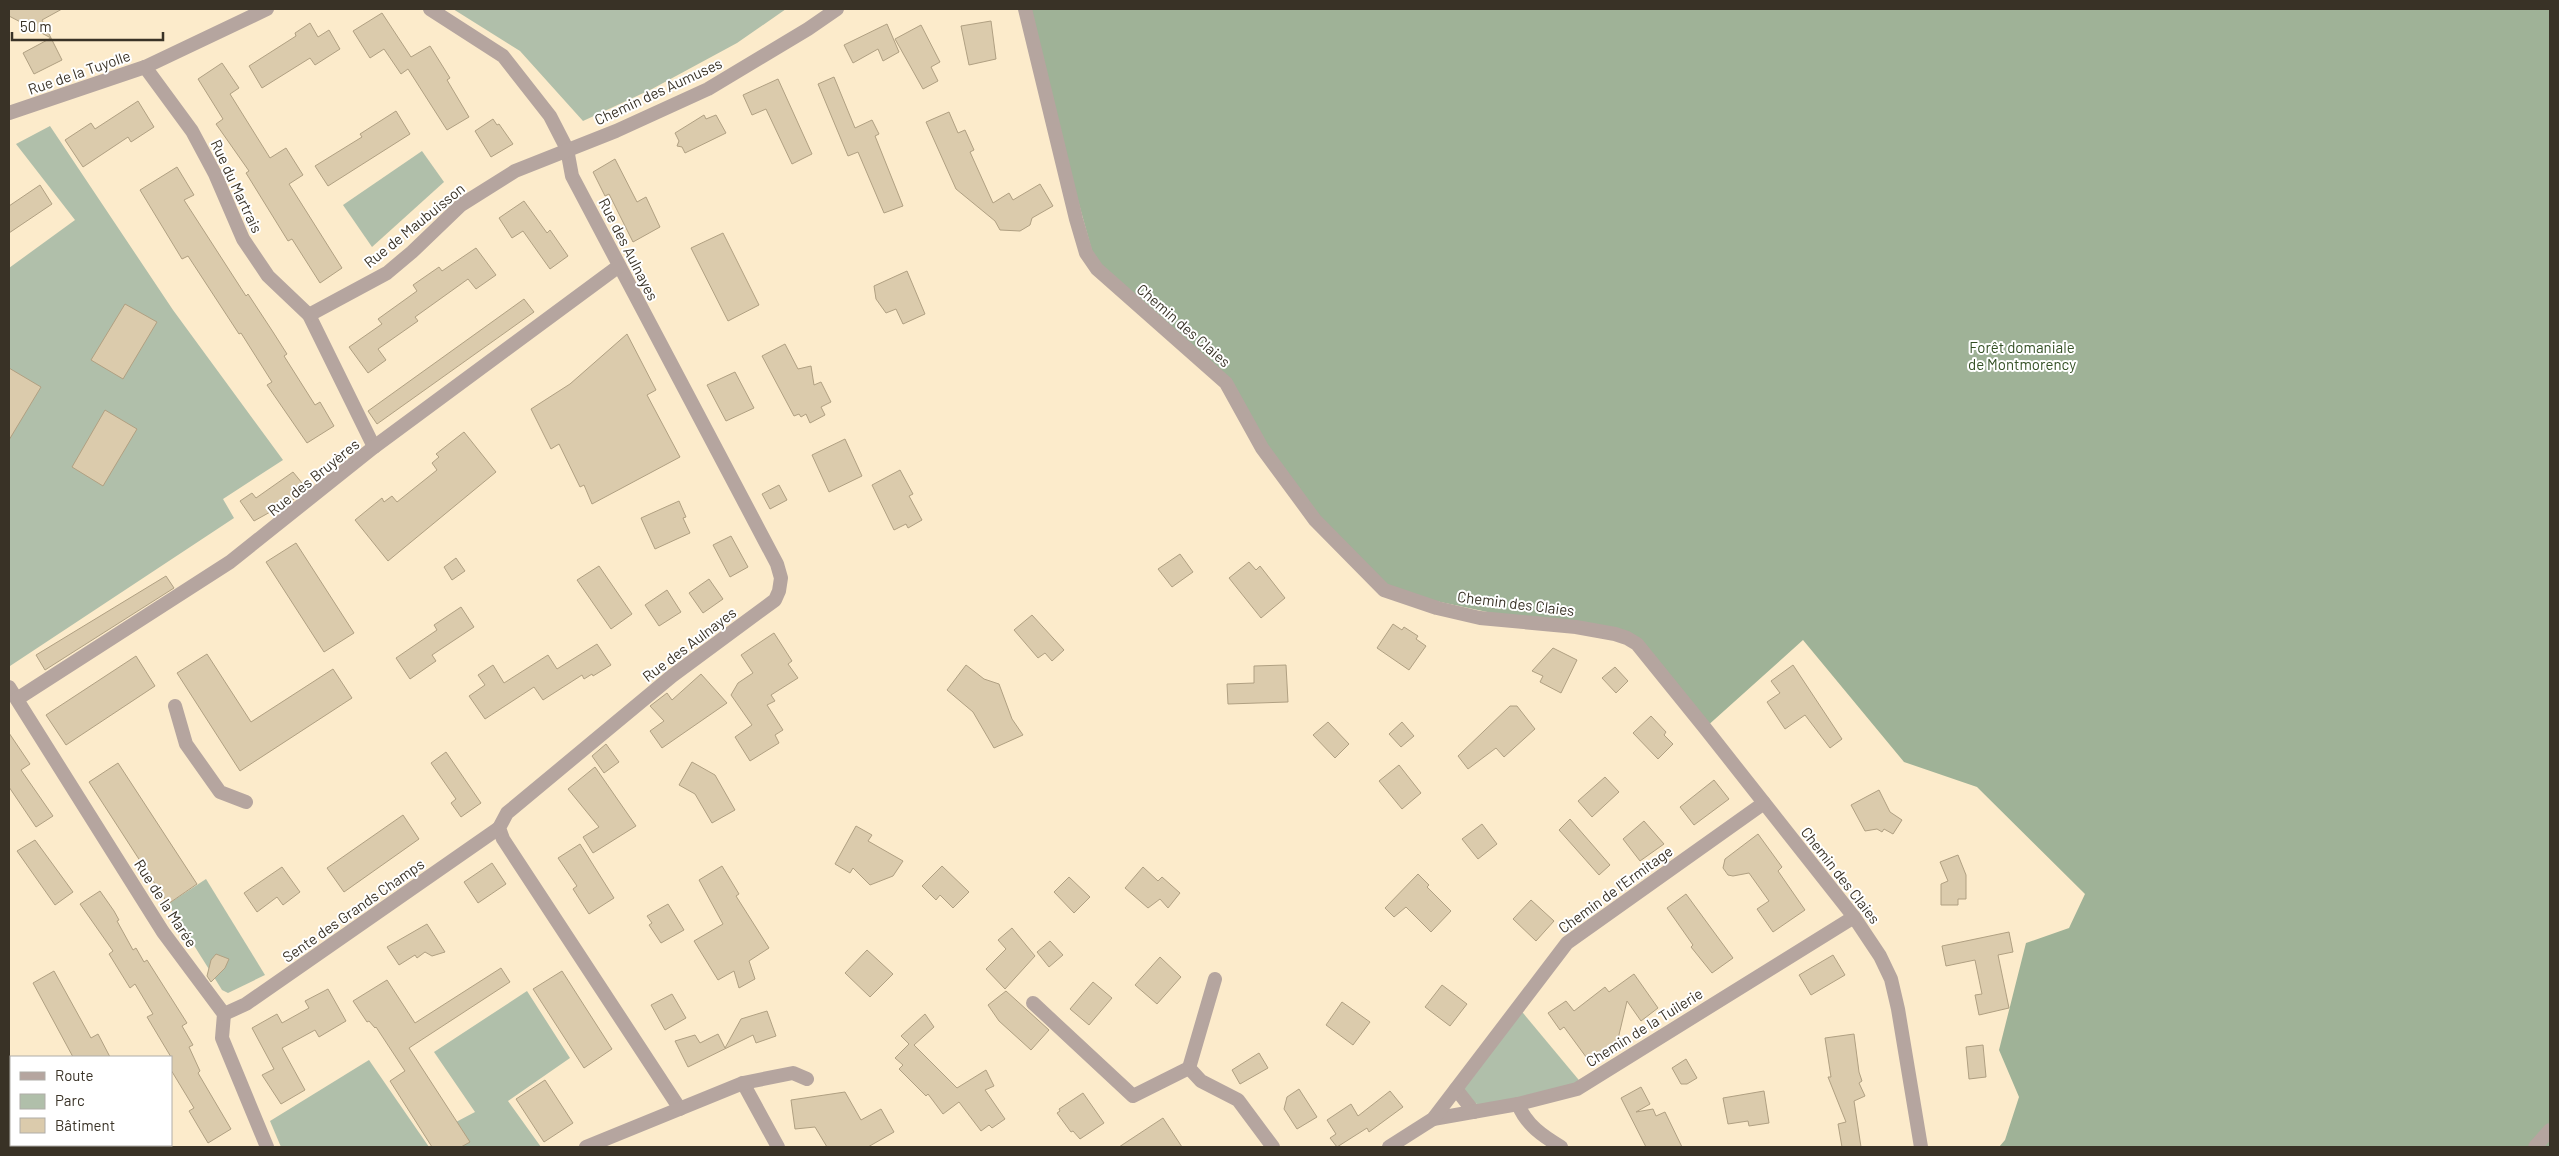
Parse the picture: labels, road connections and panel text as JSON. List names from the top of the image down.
{
  "streets": {
    "street": [
      "Rue de la Tuyolle",
      "Chemin des Aumuses",
      "Rue du Martrais",
      "Rue de Maubuisson",
      "Rue des Aulnayes",
      "Chemin des Claies",
      "Rue des Bruyères",
      "Chemin de l'Ermitage",
      "Rue de la Marée",
      "Sente des Grands Champs",
      "Chemin de la Tuilerie"
    ]
  },
  "crossings": [
    ["Rue de la Tuyolle", "Rue du Martrais"],
    ["Chemin des Aumuses", "Rue de Maubuisson"],
    ["Chemin des Aumuses", "Rue des Aulnayes"],
    ["Rue du Martrais", "Rue de Maubuisson"],
    ["Rue du Martrais", "Rue des Bruyères"],
    ["Rue de Maubuisson", "Rue des Aulnayes"],
    ["Rue des Aulnayes", "Rue des Bruyères"],
    ["Rue des Aulnayes", "Sente des Grands Champs"],
    ["Chemin des Claies", "Chemin de l'Ermitage"],
    ["Chemin des Claies", "Chemin de la Tuilerie"],
    ["Rue des Bruyères", "Rue de la Marée"],
    ["Chemin de l'Ermitage", "Chemin de la Tuilerie"],
    ["Rue de la Marée", "Sente des Grands Champs"]
  ],
  "parks": ["Forêt domaniale de Montmorency"],
  "legend": ["Route", "Parc", "Bâtiment"],
  "scale_bar": "50 m"
}
